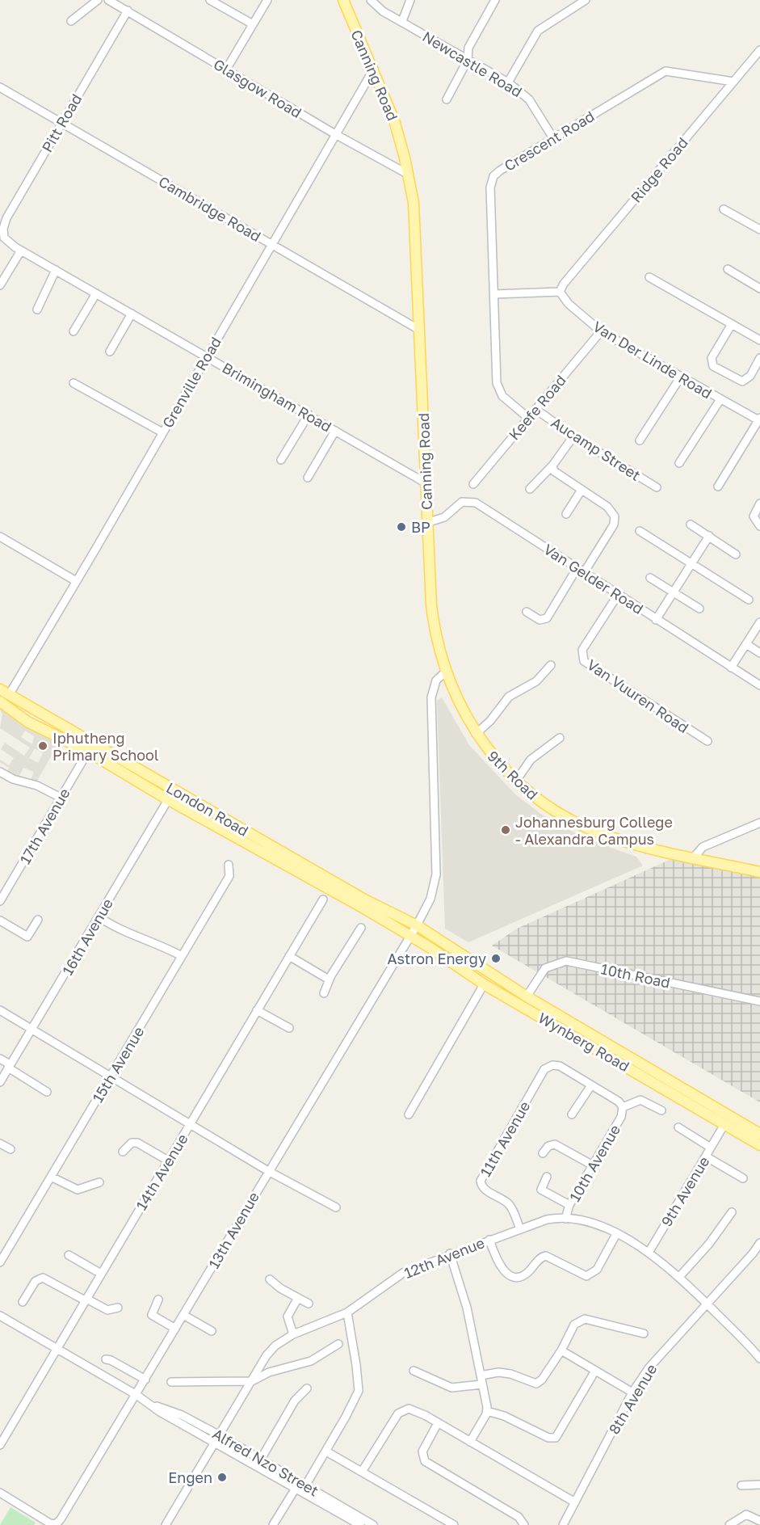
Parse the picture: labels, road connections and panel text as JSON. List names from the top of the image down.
{
  "streets": {
    "main road": [
      "Canning Road",
      "9th Road",
      "London Road",
      "Wynberg Road"
    ],
    "street": [
      "Newcastle Road",
      "Glasgow Road",
      "Pitt Road",
      "Crescent Road",
      "Ridge Road",
      "Cambridge Road",
      "Van Der Linde Road",
      "Grenville Road",
      "Brimingham Road",
      "Keefe Road",
      "Aucamp Street",
      "Van Gelder Road",
      "Van Vuuren Road",
      "17th Avenue",
      "16th Avenue",
      "10th Road",
      "15th Avenue",
      "11th Avenue",
      "10th Avenue",
      "14th Avenue",
      "9th Avenue",
      "13th Avenue",
      "12th Avenue",
      "8th Avenue",
      "Alfred Nzo Street"
    ]
  },
  "crossings": [
    ["Newcastle Road", "Crescent Road"],
    ["Canning Road", "Glasgow Road"],
    ["Canning Road", "Cambridge Road"],
    ["Canning Road", "Grenville Road"],
    ["Canning Road", "Brimingham Road"],
    ["Canning Road", "Van Gelder Road"],
    ["Canning Road", "9th Road"],
    ["Glasgow Road", "Pitt Road"],
    ["Glasgow Road", "Grenville Road"],
    ["Pitt Road", "Cambridge Road"],
    ["Pitt Road", "Brimingham Road"],
    ["Crescent Road", "Ridge Road"],
    ["Crescent Road", "Keefe Road"],
    ["Ridge Road", "Van Der Linde Road"],
    ["Cambridge Road", "Grenville Road"],
    ["Van Der Linde Road", "Keefe Road"],
    ["Grenville Road", "Brimingham Road"],
    ["Grenville Road", "London Road"],
    ["Keefe Road", "Aucamp Street"],
    ["Van Gelder Road", "Van Vuuren Road"],
    ["London Road", "17th Avenue"],
    ["London Road", "16th Avenue"],
    ["London Road", "Wynberg Road"],
    ["London Road", "13th Avenue"],
    ["10th Road", "Wynberg Road"],
    ["Wynberg Road", "13th Avenue"],
    ["11th Avenue", "12th Avenue"],
    ["10th Avenue", "12th Avenue"],
    ["14th Avenue", "Alfred Nzo Street"],
    ["9th Avenue", "12th Avenue"],
    ["13th Avenue", "Alfred Nzo Street"],
    ["12th Avenue", "8th Avenue"],
    ["12th Avenue", "Alfred Nzo Street"]
  ],
  "places": [
    "BP",
    "Iphutheng Primary School",
    "Johannesburg College - Alexandra Campus",
    "Astron Energy",
    "Engen"
  ]
}
